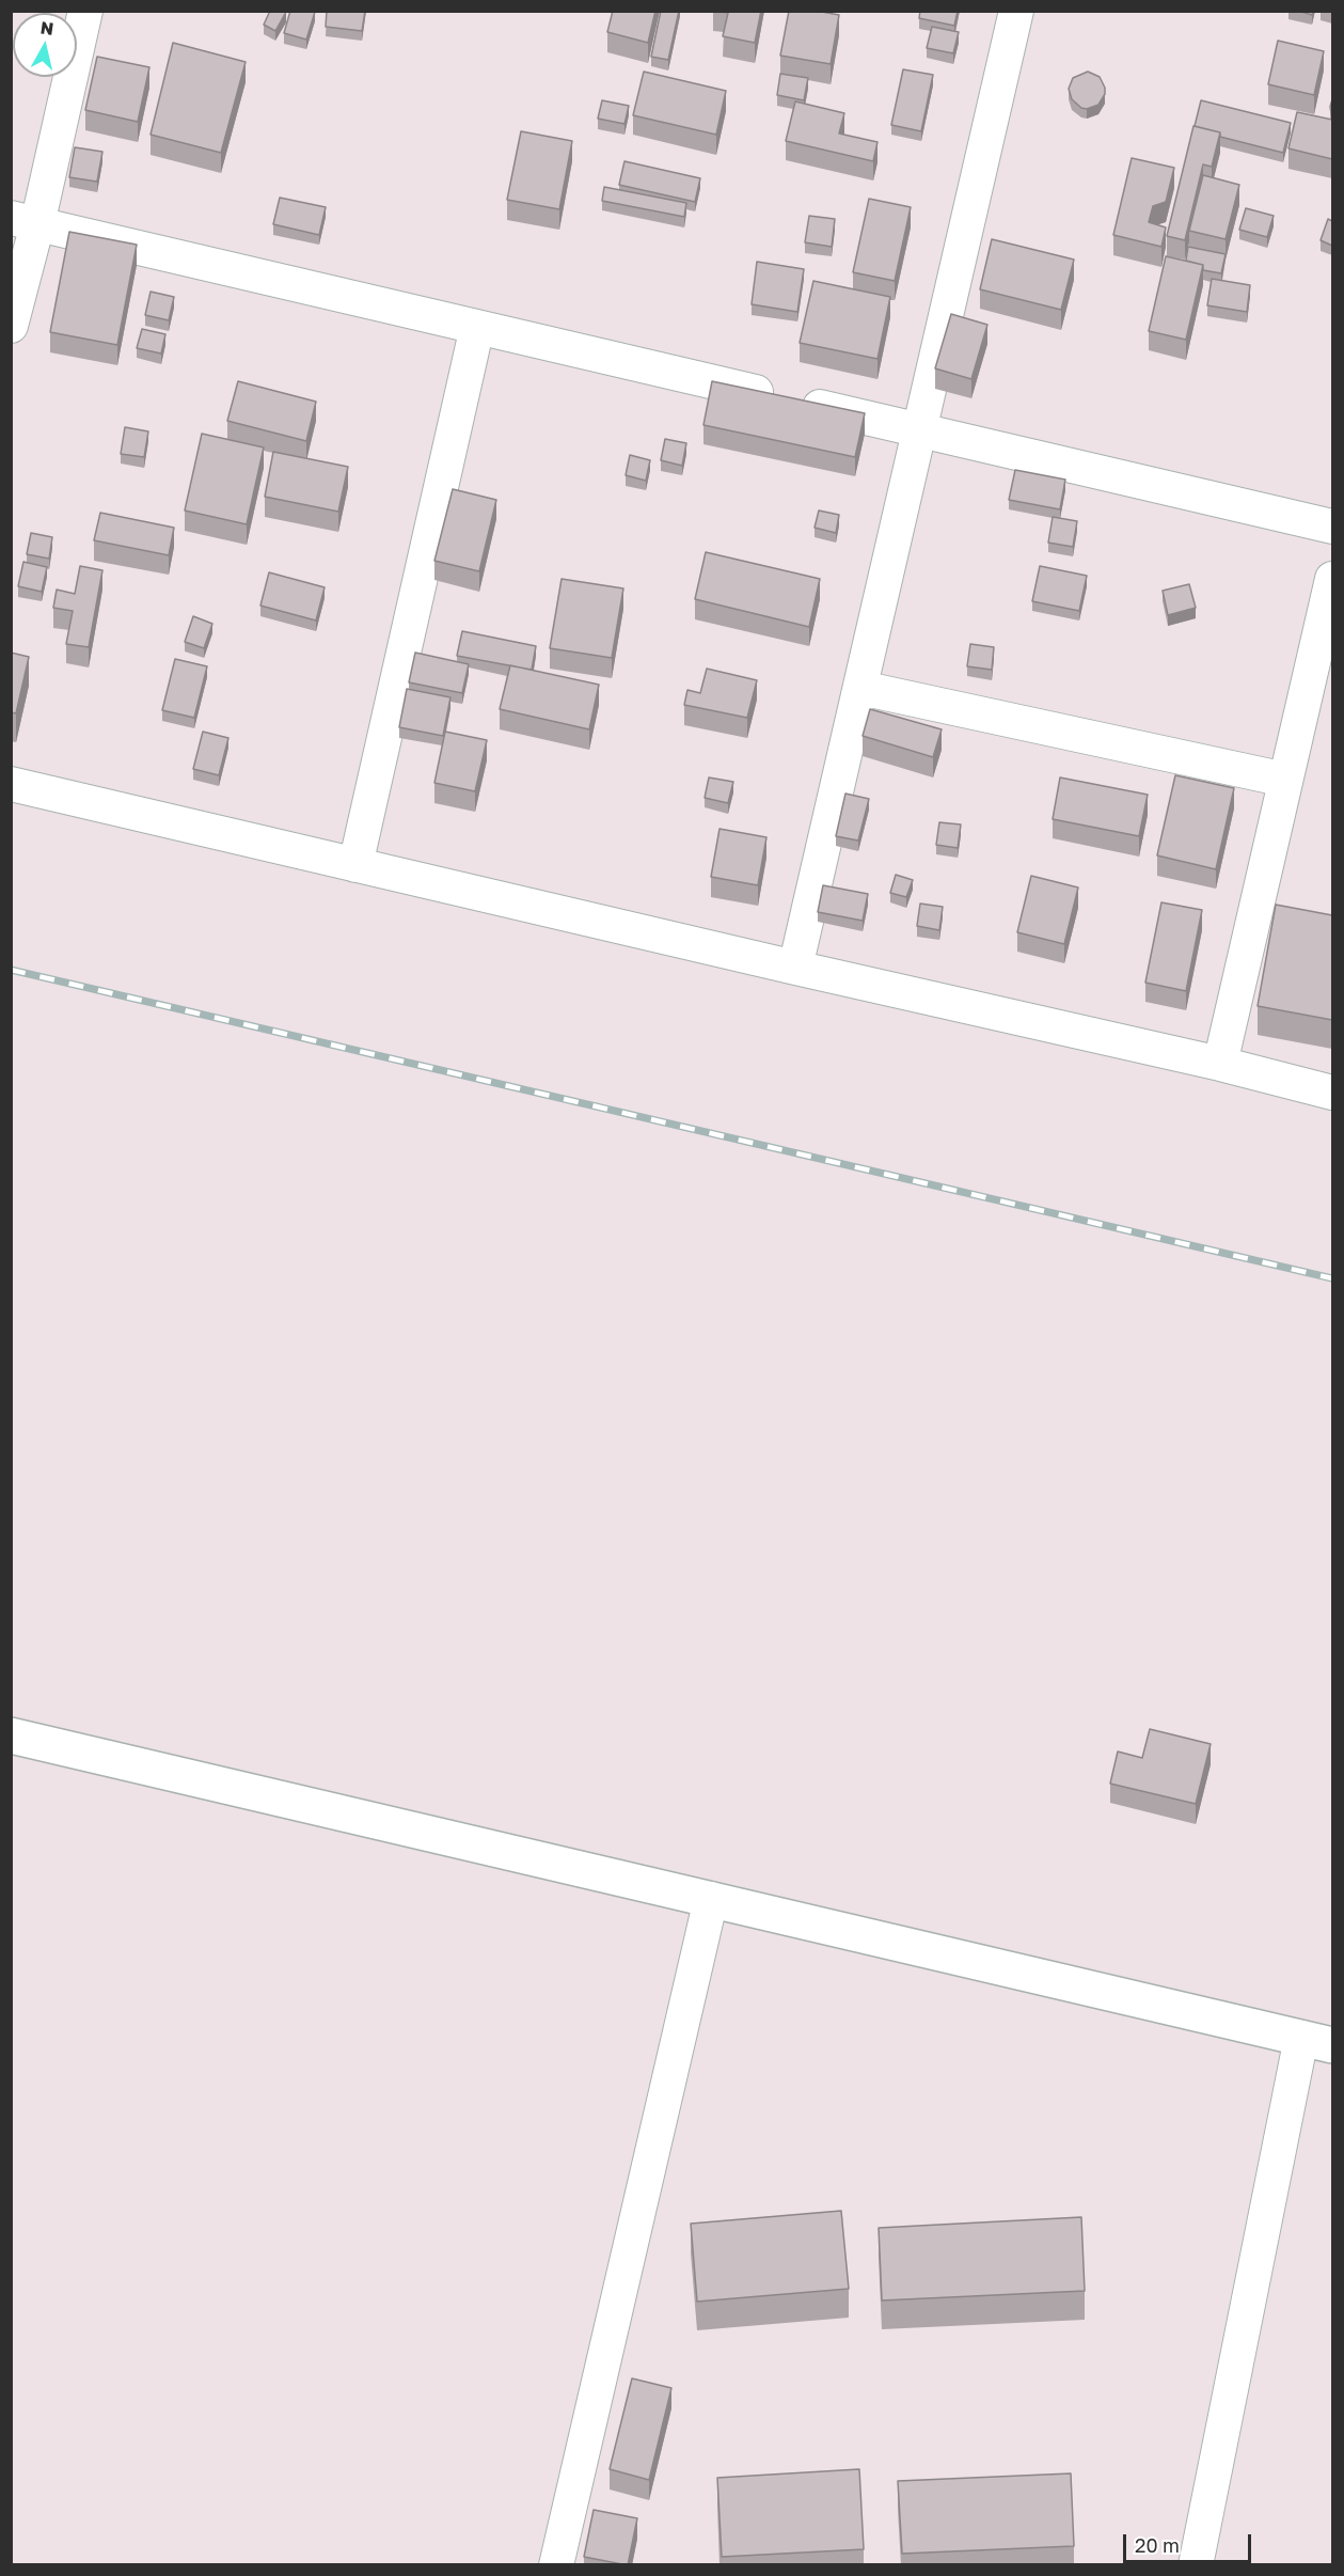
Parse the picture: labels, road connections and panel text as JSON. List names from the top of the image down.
{
  "scale_bar": "20 m",
  "north": "top"
}
